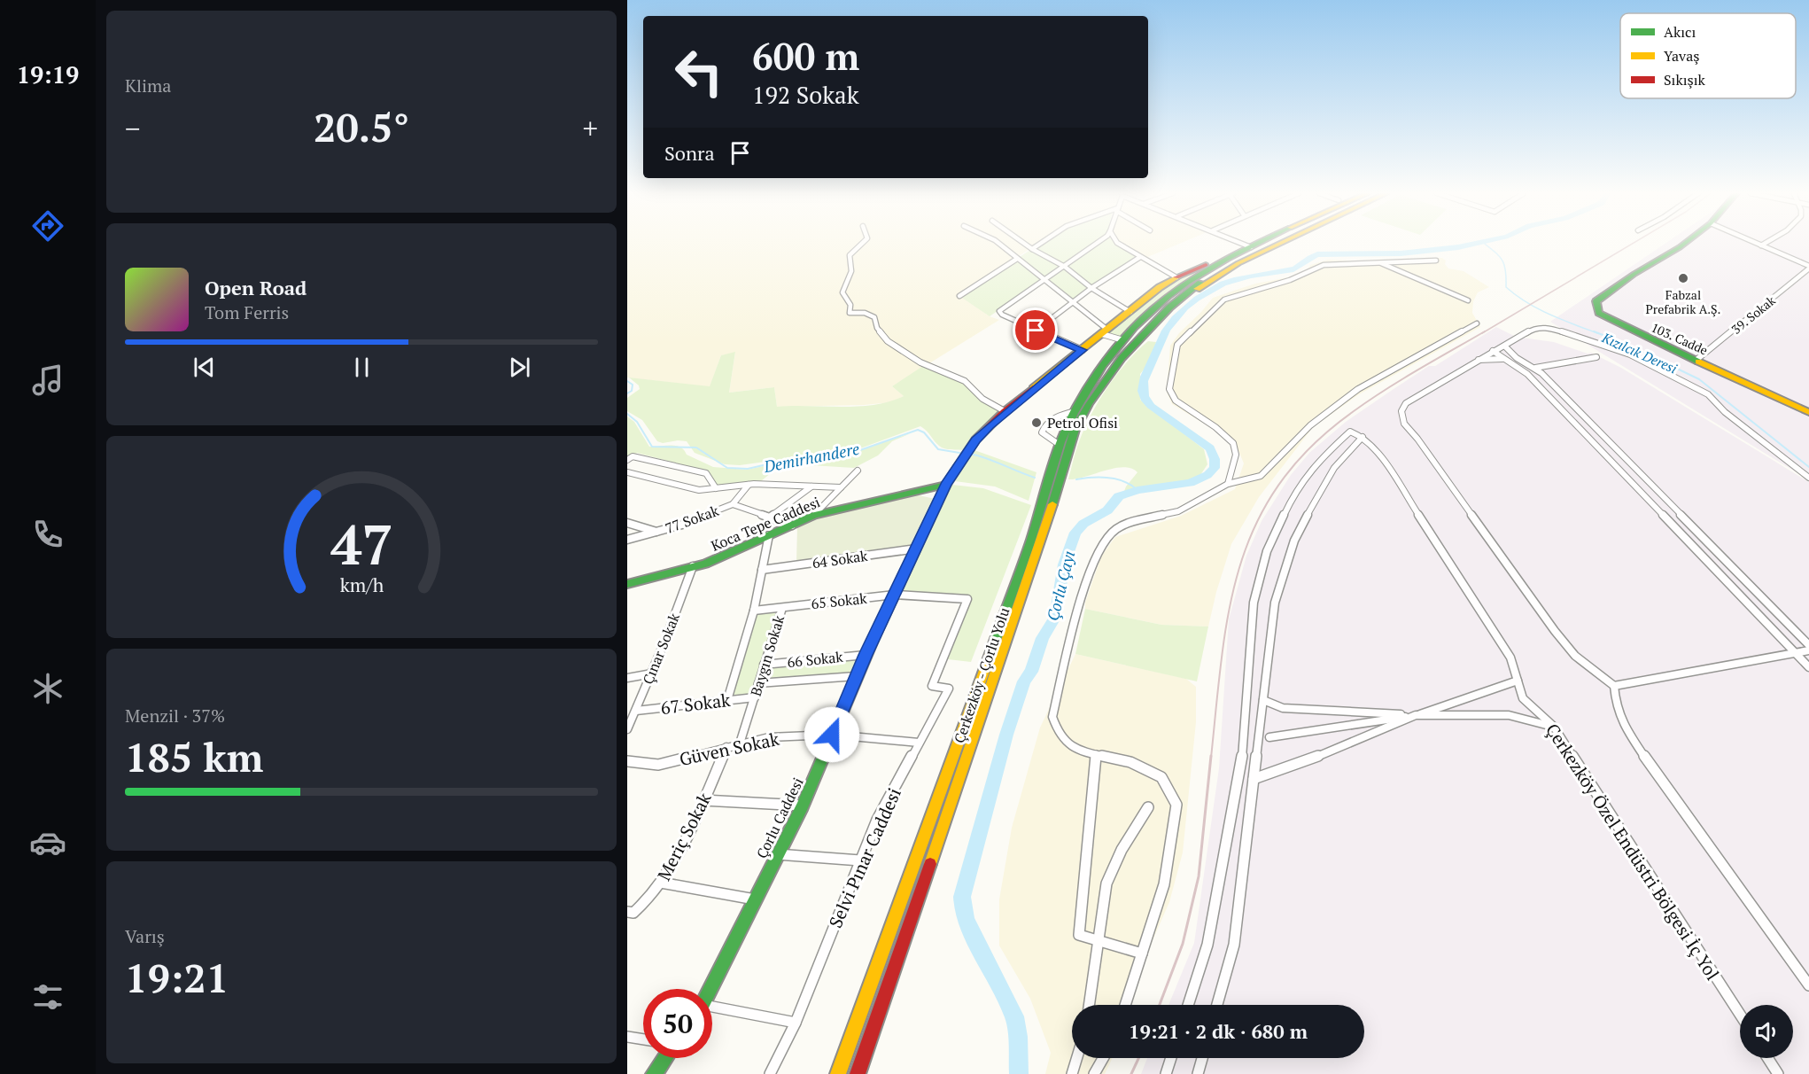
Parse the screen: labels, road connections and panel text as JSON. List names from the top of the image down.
{
  "streets": {
    "main road": [
      "103. Cadde",
      "Koca Tepe Caddesi",
      "Çerkezköy - Çorlu Yolu",
      "Çorlu Caddesi"
    ],
    "street": [
      "39. Sokak",
      "77 Sokak",
      "64 Sokak",
      "65 Sokak",
      "Çınar Sokak",
      "Baygın Sokak",
      "66 Sokak",
      "67 Sokak",
      "Güven Sokak",
      "Meriç Sokak",
      "Çerkezköy Özel Endüstri Bölgesi İç Yol",
      "Selvi Pınar Caddesi"
    ]
  },
  "crossings": [
    ["39. Sokak", "103. Cadde"],
    ["Koca Tepe Caddesi", "Çınar Sokak"],
    ["Koca Tepe Caddesi", "Baygın Sokak"],
    ["Koca Tepe Caddesi", "Çorlu Caddesi"],
    ["64 Sokak", "Baygın Sokak"],
    ["64 Sokak", "Çorlu Caddesi"],
    ["65 Sokak", "Baygın Sokak"],
    ["65 Sokak", "Çorlu Caddesi"],
    ["65 Sokak", "Selvi Pınar Caddesi"],
    ["Çınar Sokak", "67 Sokak"],
    ["Baygın Sokak", "66 Sokak"],
    ["Baygın Sokak", "67 Sokak"],
    ["Baygın Sokak", "Güven Sokak"],
    ["66 Sokak", "Çorlu Caddesi"],
    ["Güven Sokak", "Çorlu Caddesi"],
    ["Güven Sokak", "Meriç Sokak"],
    ["Güven Sokak", "Selvi Pınar Caddesi"]
  ],
  "water": ["Kızılcık Deresi", "Demirhandere", "Çorlu Çayı"],
  "places": ["Fabzal Prefabrik A.Ş.", "Petrol Ofisi"],
  "legend": ["Akıcı", "Yavaş", "Sıkışık"],
  "page": {
    "tabs": "19:19",
    "tile": [
      "Klima",
      ["Menzil · 37%", "185 km"],
      ["Varış", "19:21"]
    ],
    "turn": ["600 m", "192 Sokak"],
    "heat": ["−", "20.5°", "+"],
    "then": "Sonra",
    "song": ["Open Road", "Tom Ferris"],
    "limit": "50",
    "trip": "19:21 · 2 dk · 680 m",
    "gauge": ["47", "km/h"]
  }
}
